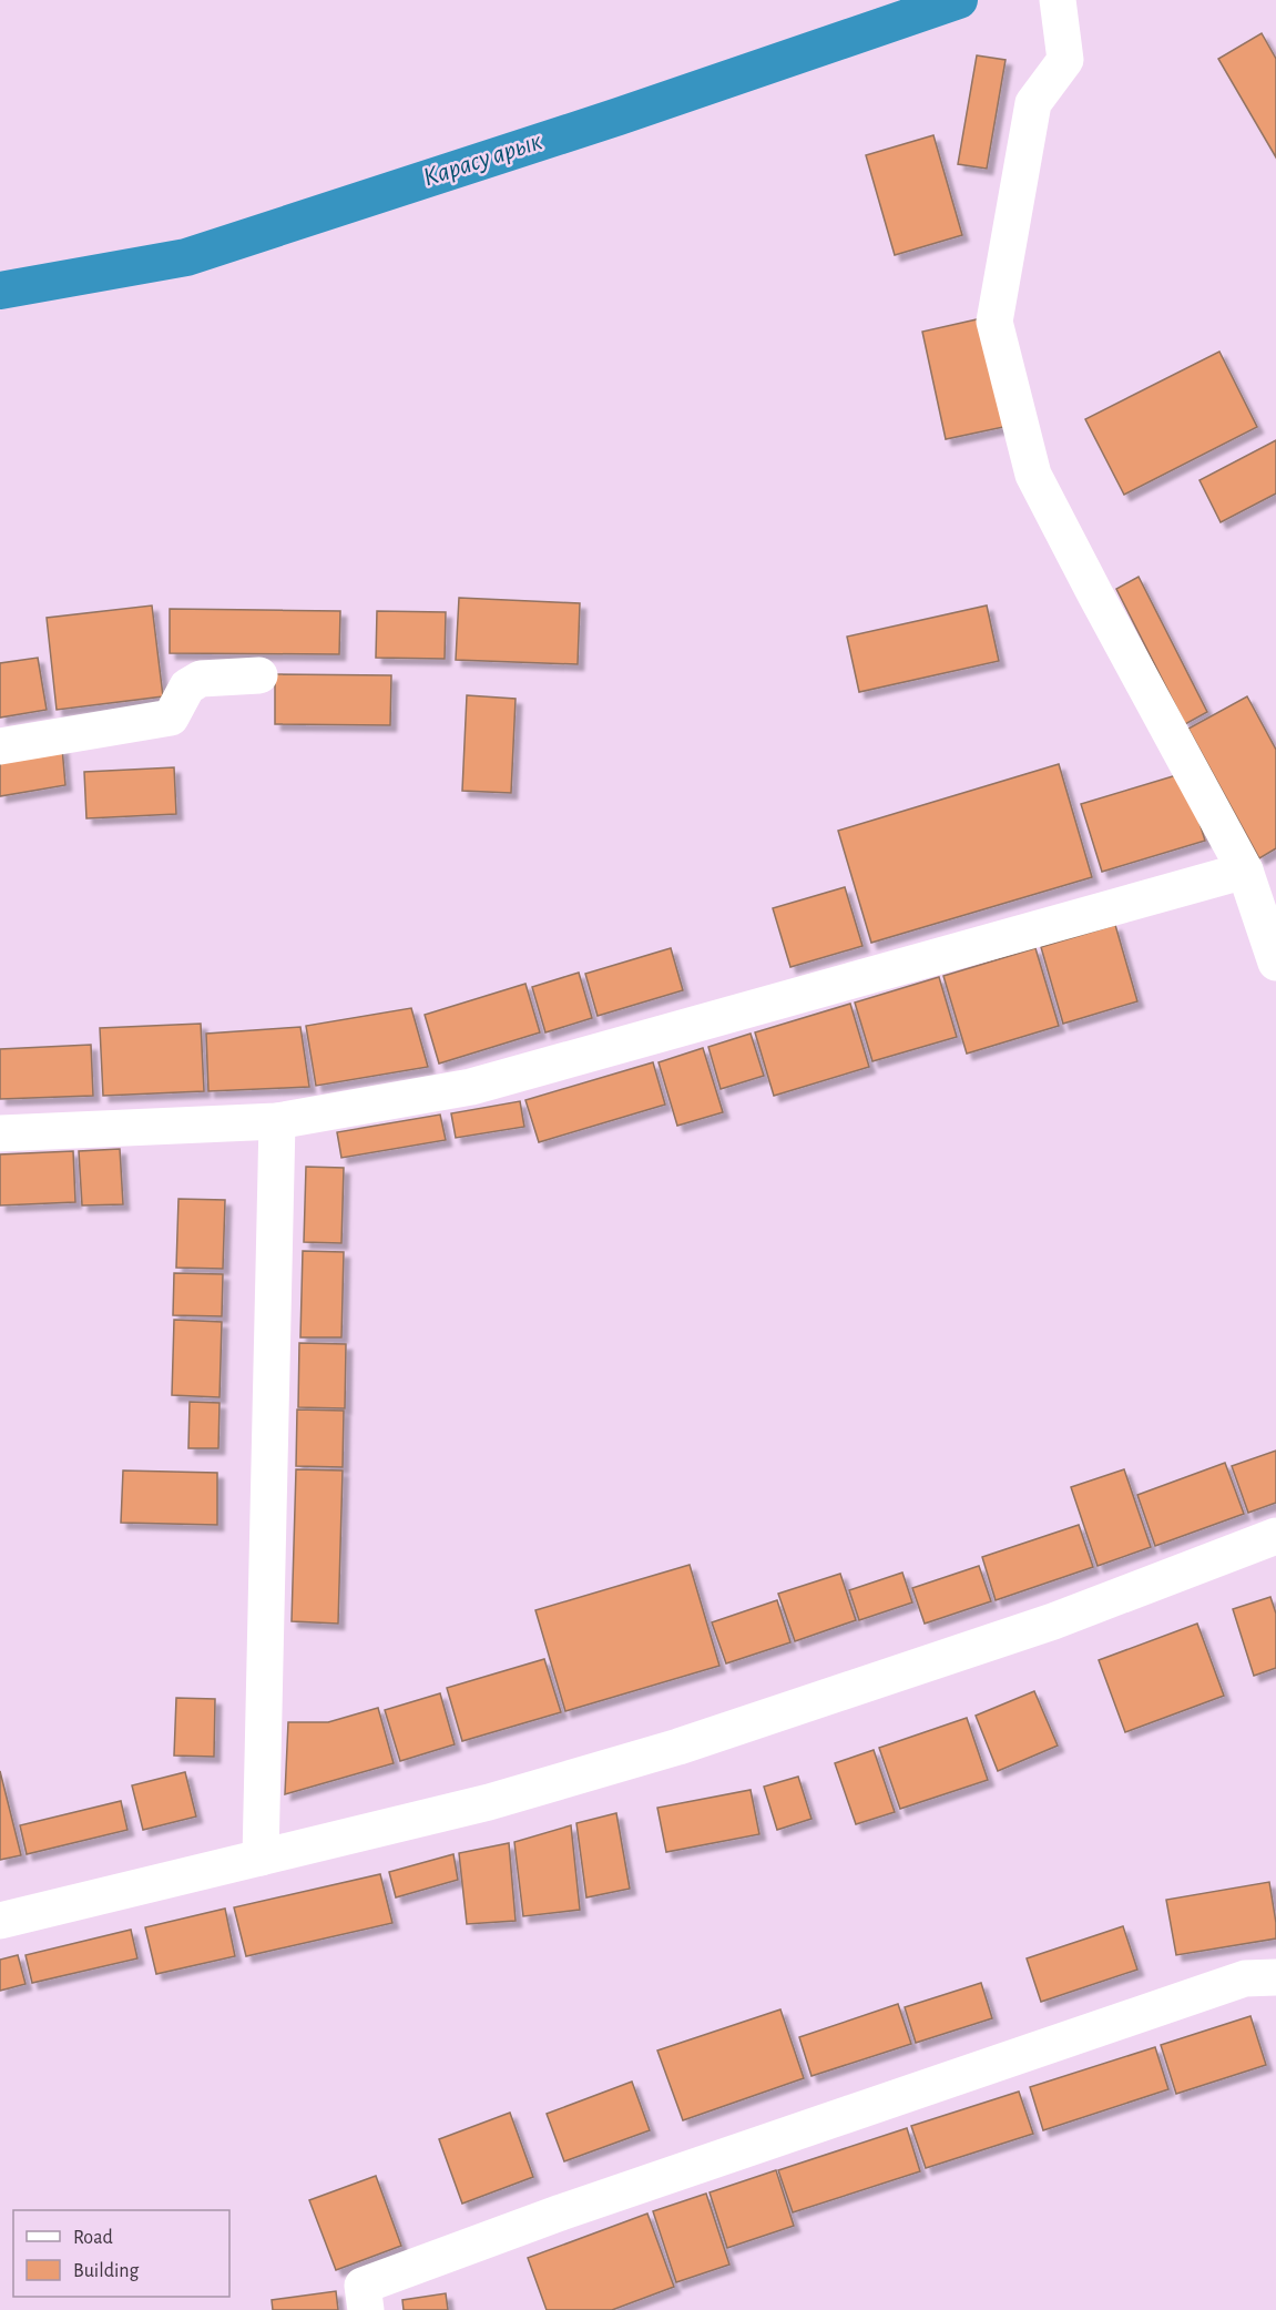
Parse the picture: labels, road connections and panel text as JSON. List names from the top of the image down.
{
  "water": ["Карасу арык"],
  "legend": ["Road", "Building"]
}
